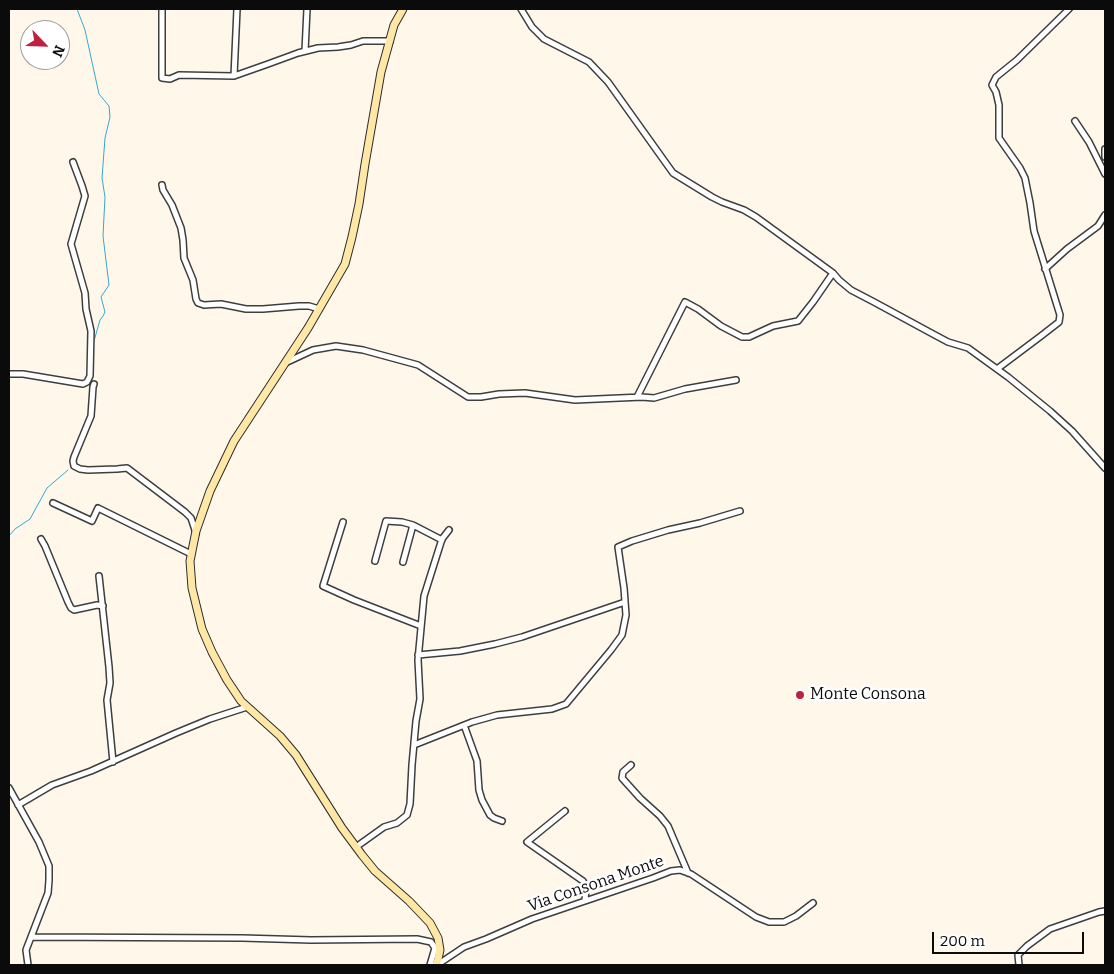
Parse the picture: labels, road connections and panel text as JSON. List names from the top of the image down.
{
  "streets": {
    "street": ["Via Consona Monte"]
  },
  "places": ["Monte Consona"],
  "scale_bar": "200 m",
  "north": "bottom right"
}
